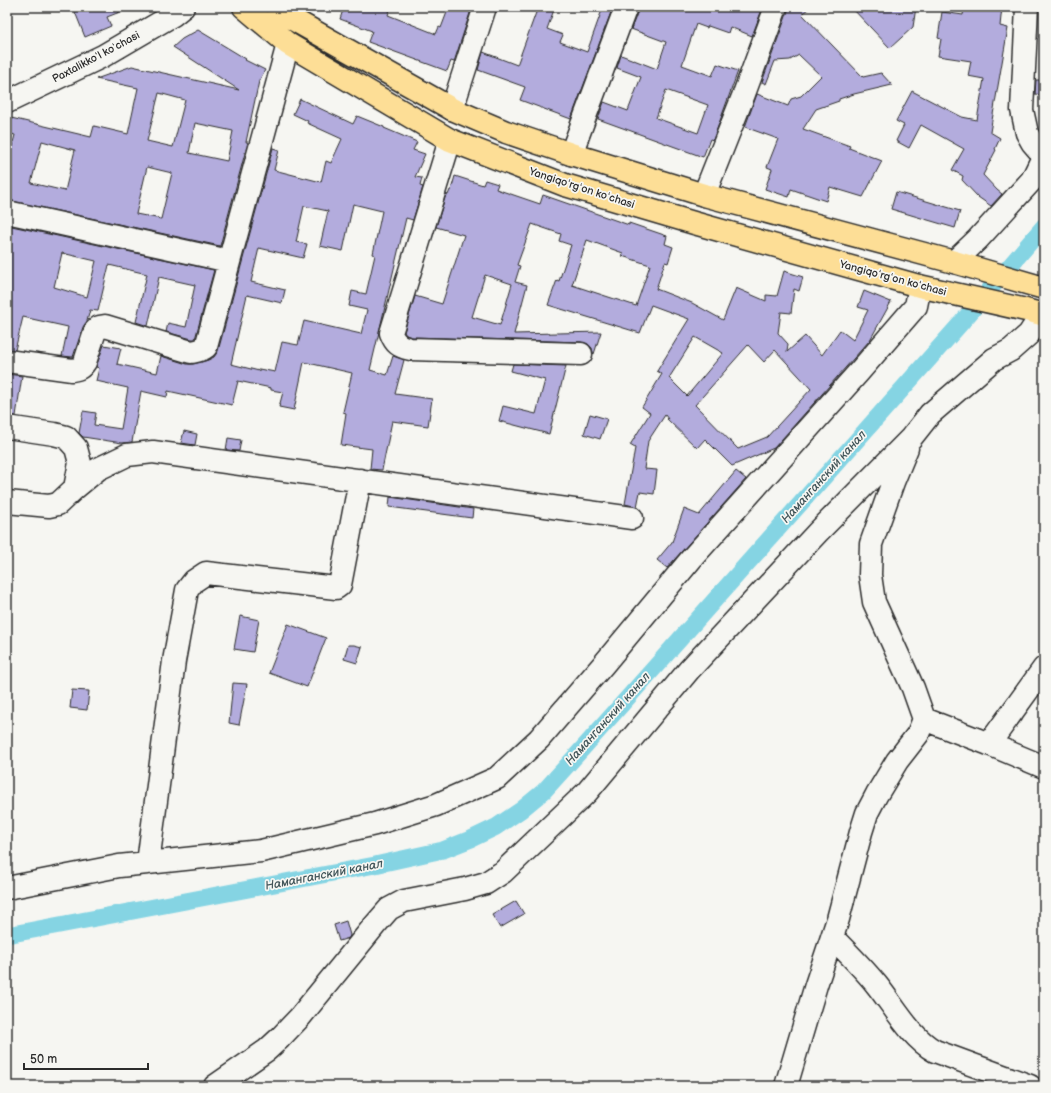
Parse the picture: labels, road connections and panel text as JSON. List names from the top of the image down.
{
  "streets": {
    "main road": ["Yangiqoʻrgʻon koʻchasi"],
    "street": ["Paxtalikkoʻl koʻchasi"]
  },
  "water": ["Наманганский канал"],
  "scale_bar": "50 m"
}
